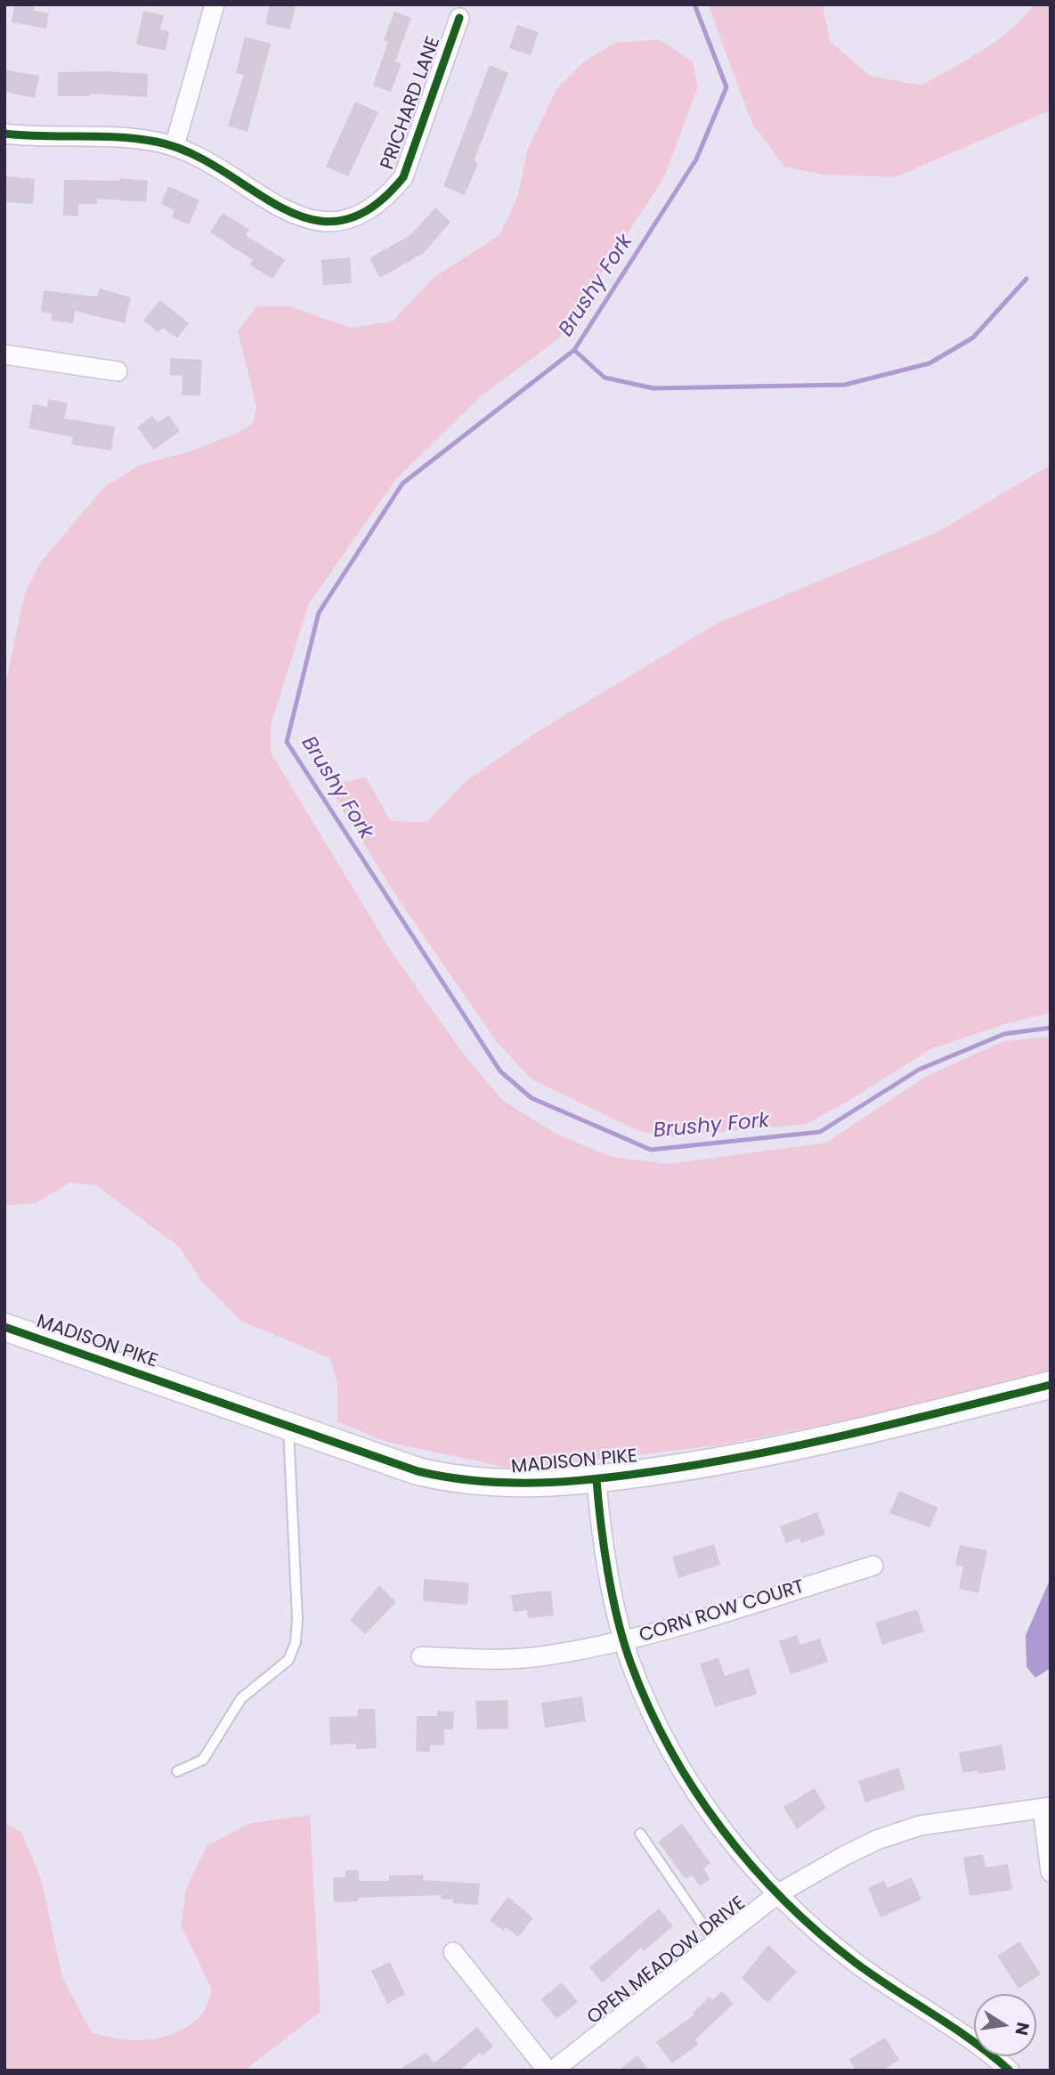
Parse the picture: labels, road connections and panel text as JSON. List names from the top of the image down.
{
  "streets": {
    "street": [
      "PRICHARD LANE",
      "MADISON PIKE",
      "CORN ROW COURT",
      "OPEN MEADOW DRIVE"
    ]
  },
  "water": ["Brushy Fork"],
  "north": "right"
}
